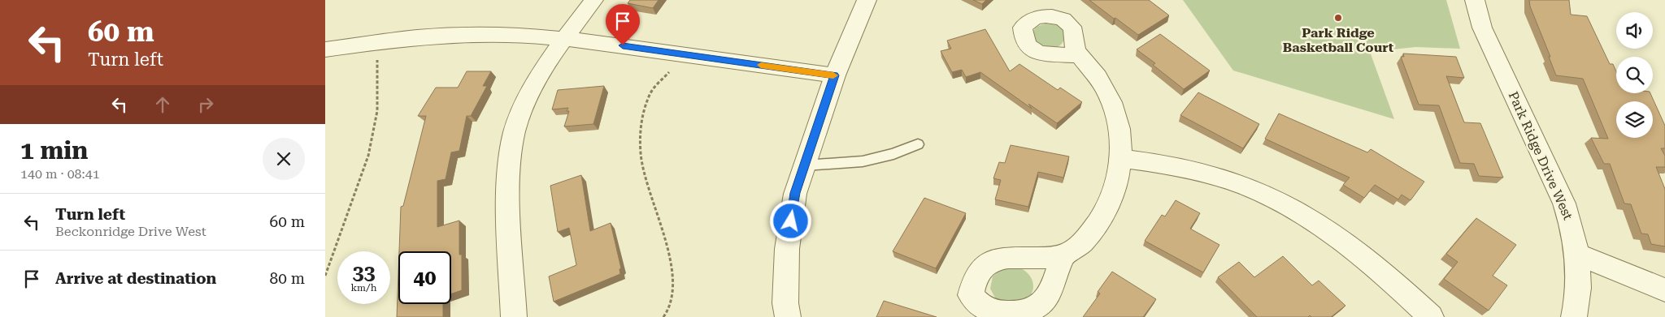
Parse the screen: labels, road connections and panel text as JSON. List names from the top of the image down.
{
  "streets": {
    "street": ["Park Ridge Drive West"]
  },
  "places": ["Park Ridge Basketball Court"],
  "page": {
    "turn": ["60 m", "Turn left"],
    "heading": ["1 min", "140 m · 08:41"],
    "list": [
      {
        "name": "Turn left",
        "note": "Beckonridge Drive West",
        "value": "60 m"
      },
      {
        "name": "Arrive at destination",
        "value": "80 m"
      }
    ],
    "speed": "33 km/h",
    "limit": "40"
  }
}
